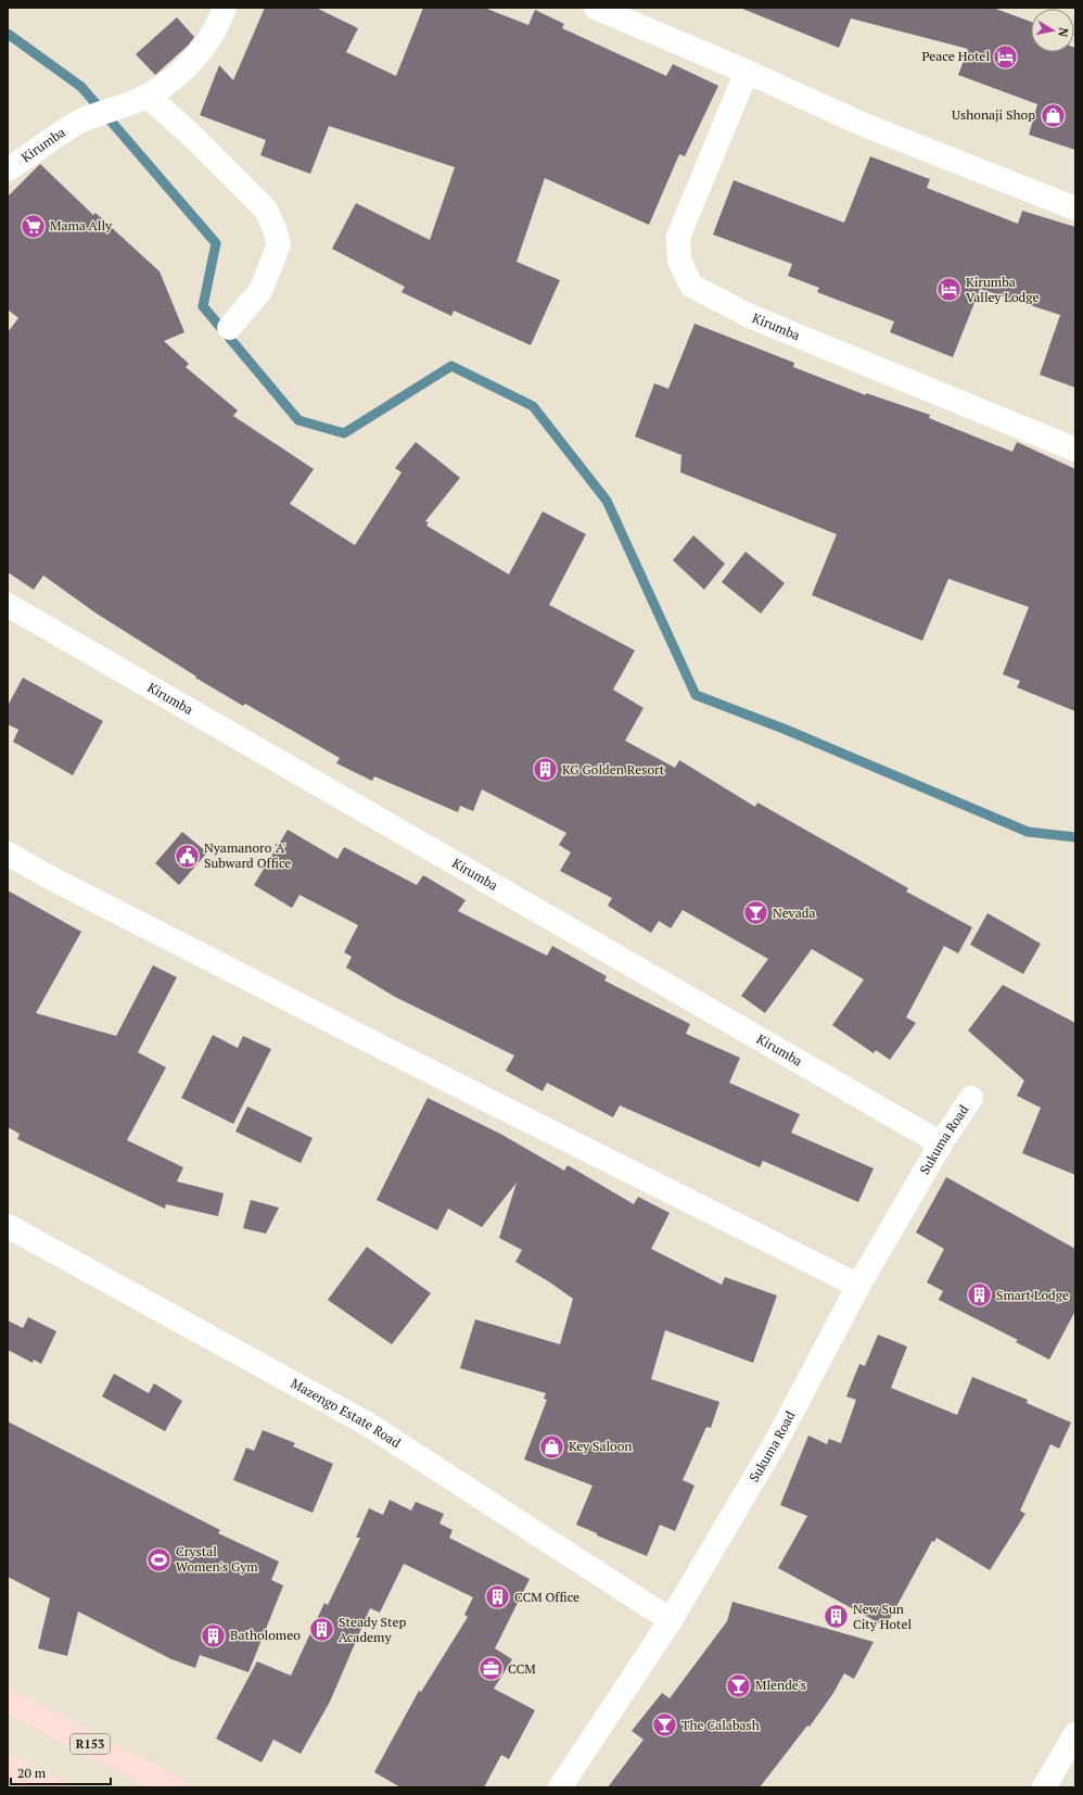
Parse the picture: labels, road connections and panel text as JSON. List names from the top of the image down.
{
  "streets": {
    "main road": ["R153"],
    "street": ["Kirumba", "Sukuma Road", "Mazengo Estate Road"]
  },
  "crossings": [
    ["Kirumba", "Sukuma Road"],
    ["Sukuma Road", "Mazengo Estate Road"]
  ],
  "places": {
    "hotel": ["Peace Hotel", "Kirumba Valley Lodge"],
    "shop": ["Ushonaji Shop", "Key Saloon"],
    "supermarket": ["Mama Ally"],
    "building": [
      "KG Golden Resort",
      "Smart Lodge",
      "CCM Office",
      "New Sun City Hotel",
      "Steady Step Academy",
      "Batholomeo"
    ],
    "public building": ["Nyamanoro 'A' Subward Office"],
    "bar": ["Nevada", "Mlende's", "The Calabash"],
    "sports": ["Crystal Women's Gym"],
    "office": ["CCM"]
  },
  "scale_bar": "20 m",
  "north": "right"
}
